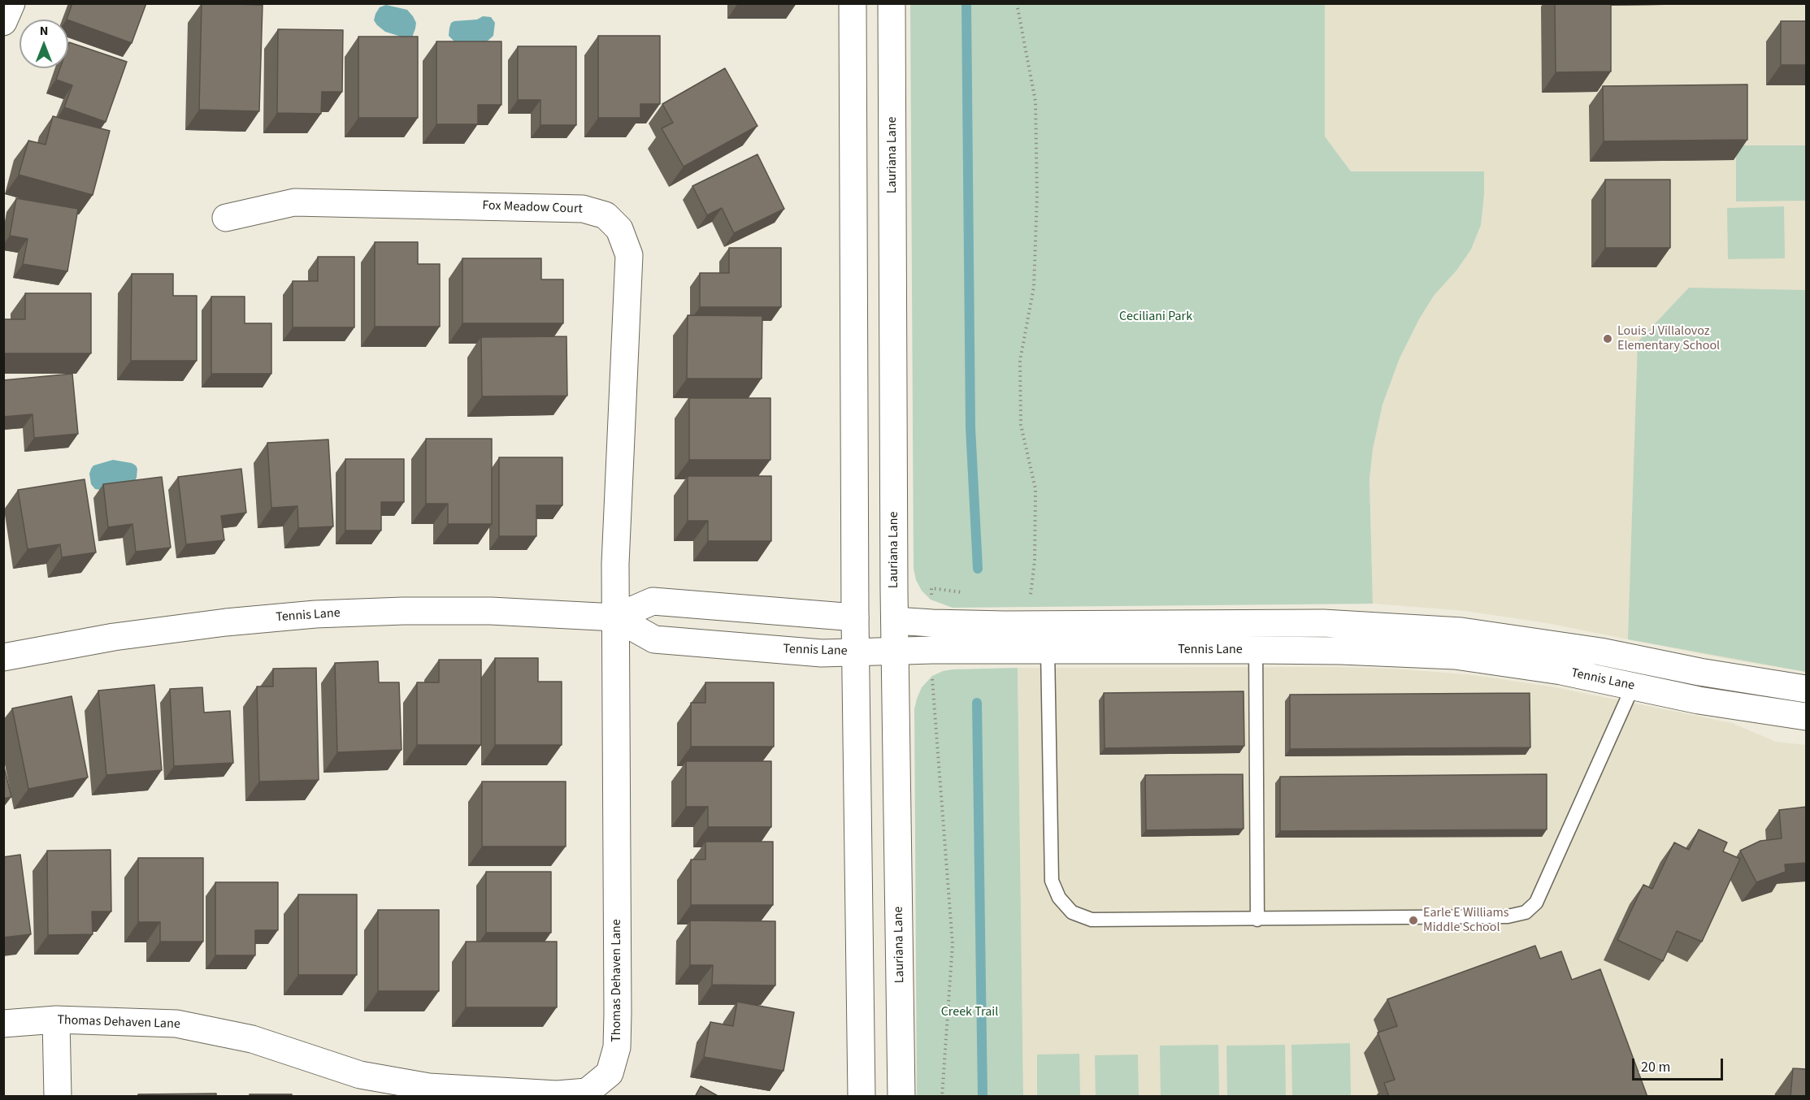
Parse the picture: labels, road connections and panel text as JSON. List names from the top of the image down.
{
  "streets": {
    "street": [
      "Lauriana Lane",
      "Fox Meadow Court",
      "Tennis Lane",
      "Thomas Dehaven Lane"
    ]
  },
  "crossings": [
    ["Lauriana Lane", "Tennis Lane"],
    ["Fox Meadow Court", "Tennis Lane"],
    ["Fox Meadow Court", "Thomas Dehaven Lane"],
    ["Tennis Lane", "Thomas Dehaven Lane"]
  ],
  "parks": ["Ceciliani Park", "Creek Trail"],
  "places": ["Louis J Villalovoz Elementary School", "Earle E Williams Middle School"],
  "scale_bar": "20 m",
  "north": "top"
}
